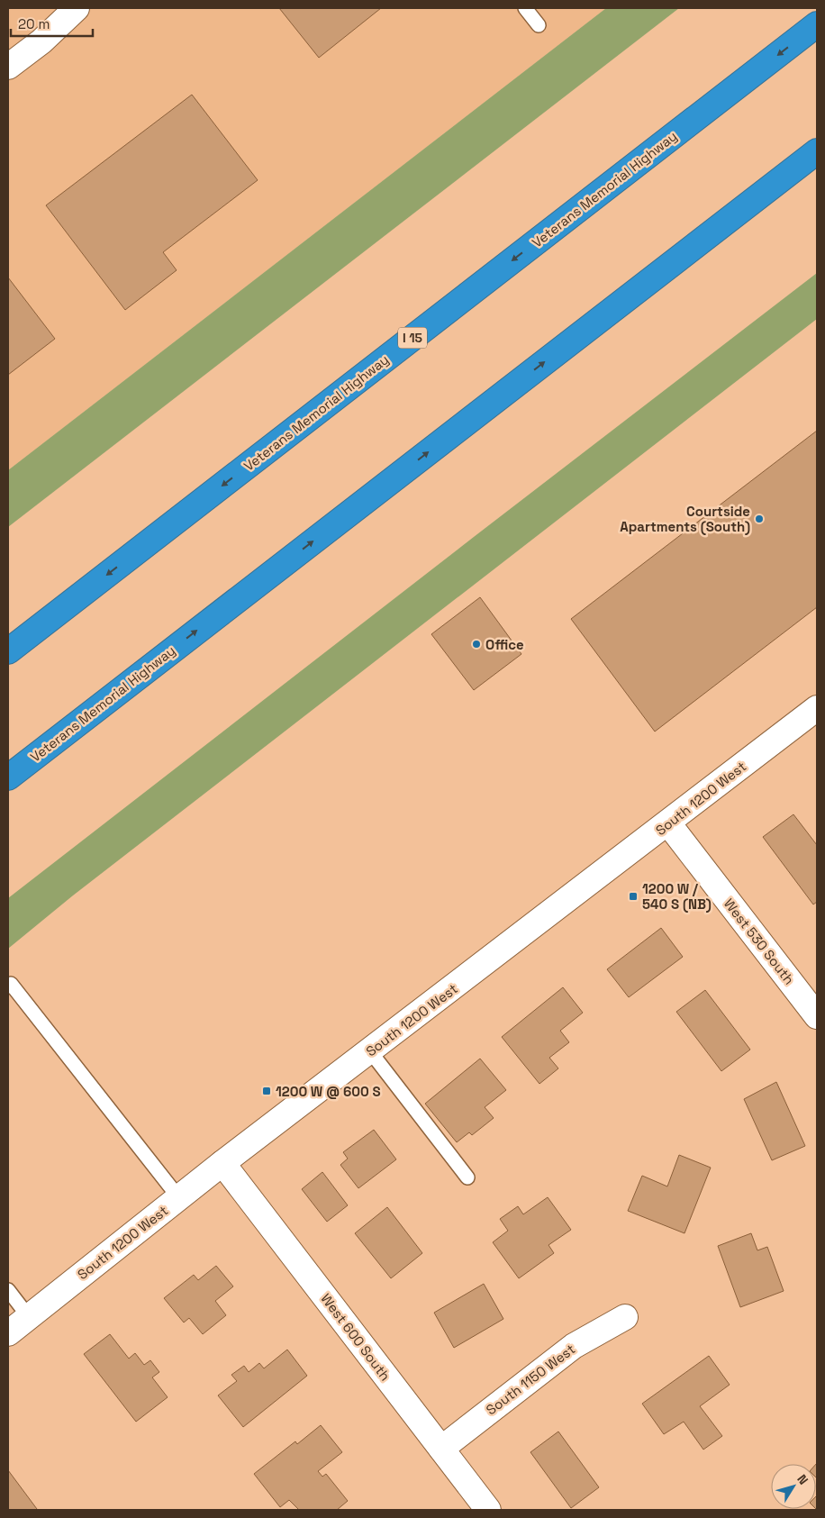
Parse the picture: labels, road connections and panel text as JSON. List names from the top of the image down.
{
  "streets": {
    "highway": ["Veterans Memorial Highway", "I 15"],
    "main road": [
      "South 1200 West",
      "West 530 South",
      "West 600 South",
      "South 1150 West"
    ]
  },
  "crossings": [
    ["South 1200 West", "West 530 South"],
    ["South 1200 West", "West 600 South"],
    ["West 600 South", "South 1150 West"]
  ],
  "places": {
    "other": ["Courtside Apartments (South)", "Office"],
    "transit": ["1200 W / 540 S (NB)", "1200 W @ 600 S"]
  },
  "scale_bar": "20 m",
  "north": "top right"
}
